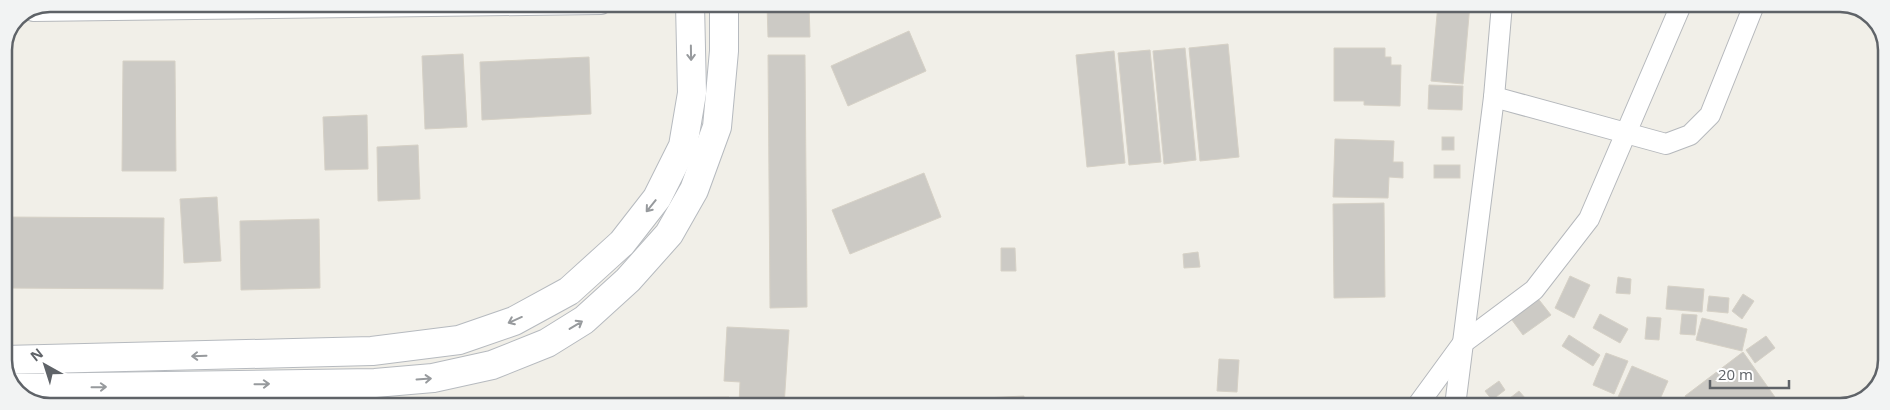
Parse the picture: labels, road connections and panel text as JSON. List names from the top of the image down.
{
  "scale_bar": "20 m",
  "north": "top left"
}
